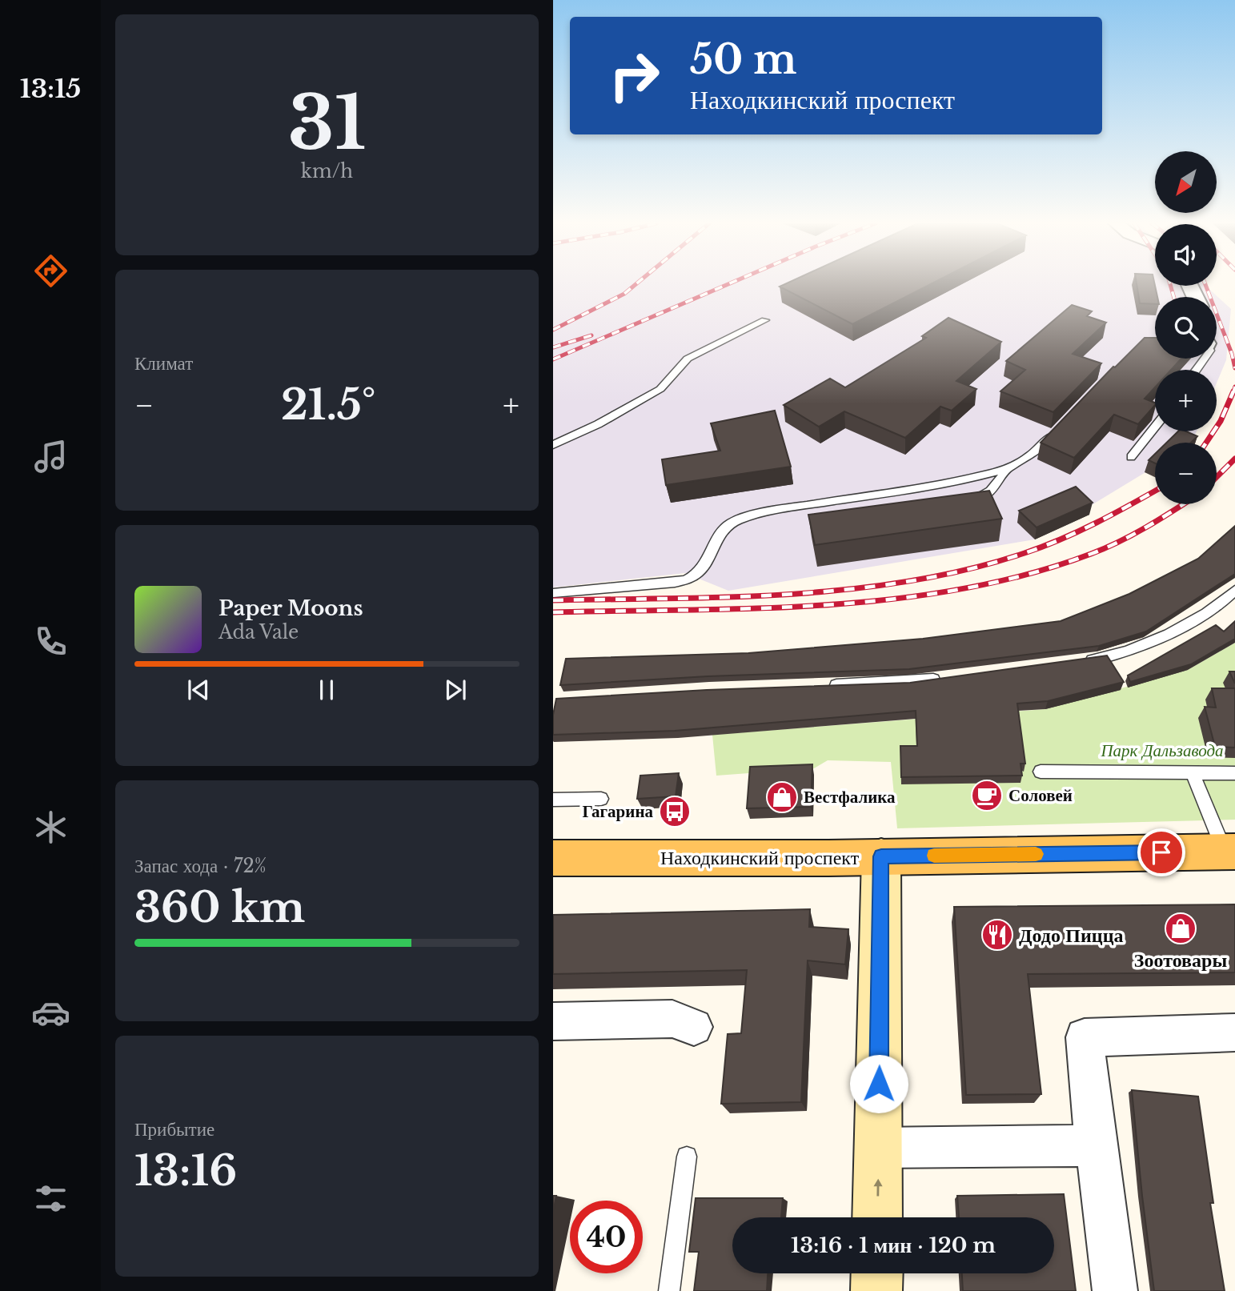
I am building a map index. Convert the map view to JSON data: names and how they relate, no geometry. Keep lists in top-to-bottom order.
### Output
{
  "streets": {
    "main road": ["Находкинский проспект"]
  },
  "parks": ["Парк Дальзавода"],
  "places": {
    "cafe": ["Соловей"],
    "shop": ["Вестфалика", "Зоотовары"],
    "bus stop": ["Гагарина"],
    "restaurant": ["Додо Пицца"]
  },
  "north": "bottom left",
  "page": {
    "tabs": "13:15",
    "tile": [
      ["31", "km/h"],
      "Климат",
      ["Запас хода · 72%", "360 km"],
      ["Прибытие", "13:16"]
    ],
    "turn": ["50 m", "Находкинский проспект"],
    "map_buttons": ["+", "−"],
    "heat": ["−", "21.5°", "+"],
    "song": ["Paper Moons", "Ada Vale"],
    "limit": "40",
    "trip": "13:16 · 1 мин · 120 m"
  }
}
